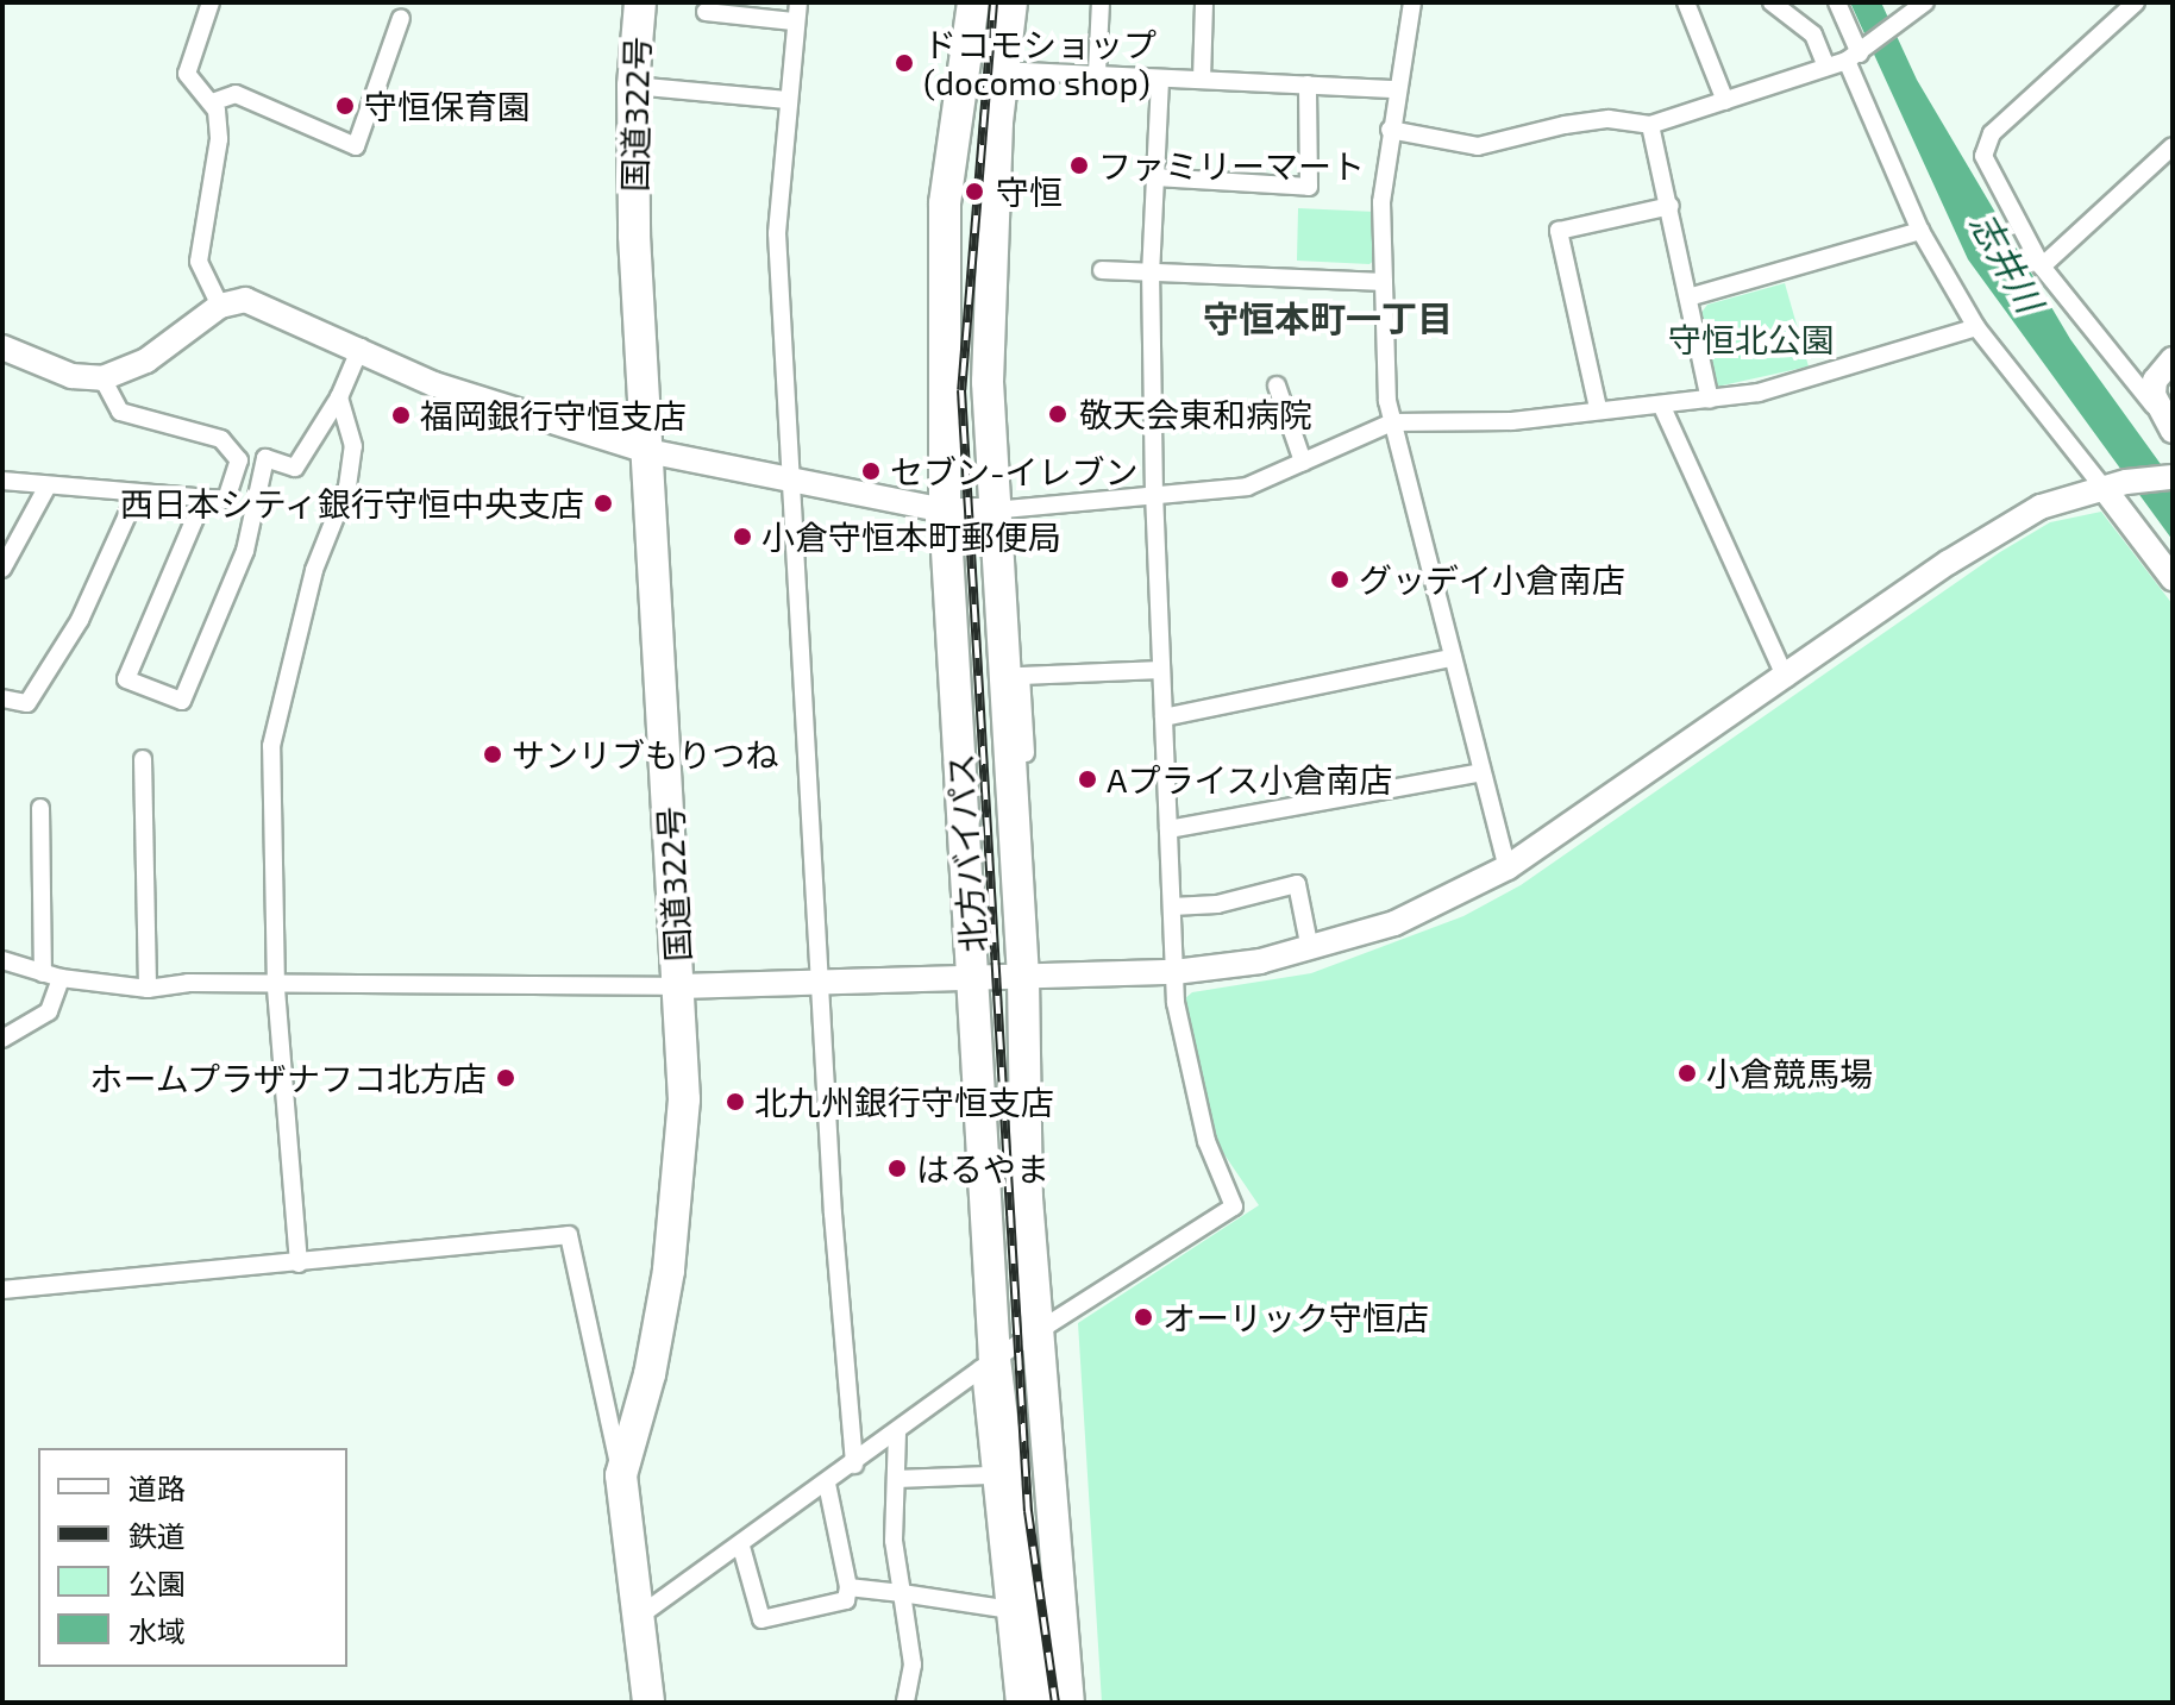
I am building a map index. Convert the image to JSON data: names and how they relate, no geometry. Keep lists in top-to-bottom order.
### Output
{
  "streets": {
    "highway": ["国道322号", "北方バイパス"]
  },
  "districts": ["守恒本町一丁目"],
  "water": ["志井川"],
  "parks": ["守恒北公園"],
  "places": [
    "ドコモショップ (docomo shop)",
    "守恒保育園",
    "ファミリーマート",
    "守恒",
    "敬天会東和病院",
    "福岡銀行守恒支店",
    "セブン-イレブン",
    "西日本シティ銀行守恒中央支店",
    "小倉守恒本町郵便局",
    "グッデイ小倉南店",
    "サンリブもりつね",
    "Aプライス小倉南店",
    "小倉競馬場",
    "ホームプラザナフコ北方店",
    "北九州銀行守恒支店",
    "はるやま",
    "オーリック守恒店"
  ],
  "legend": [
    "道路",
    "鉄道",
    "公園",
    "水域"
  ]
}
